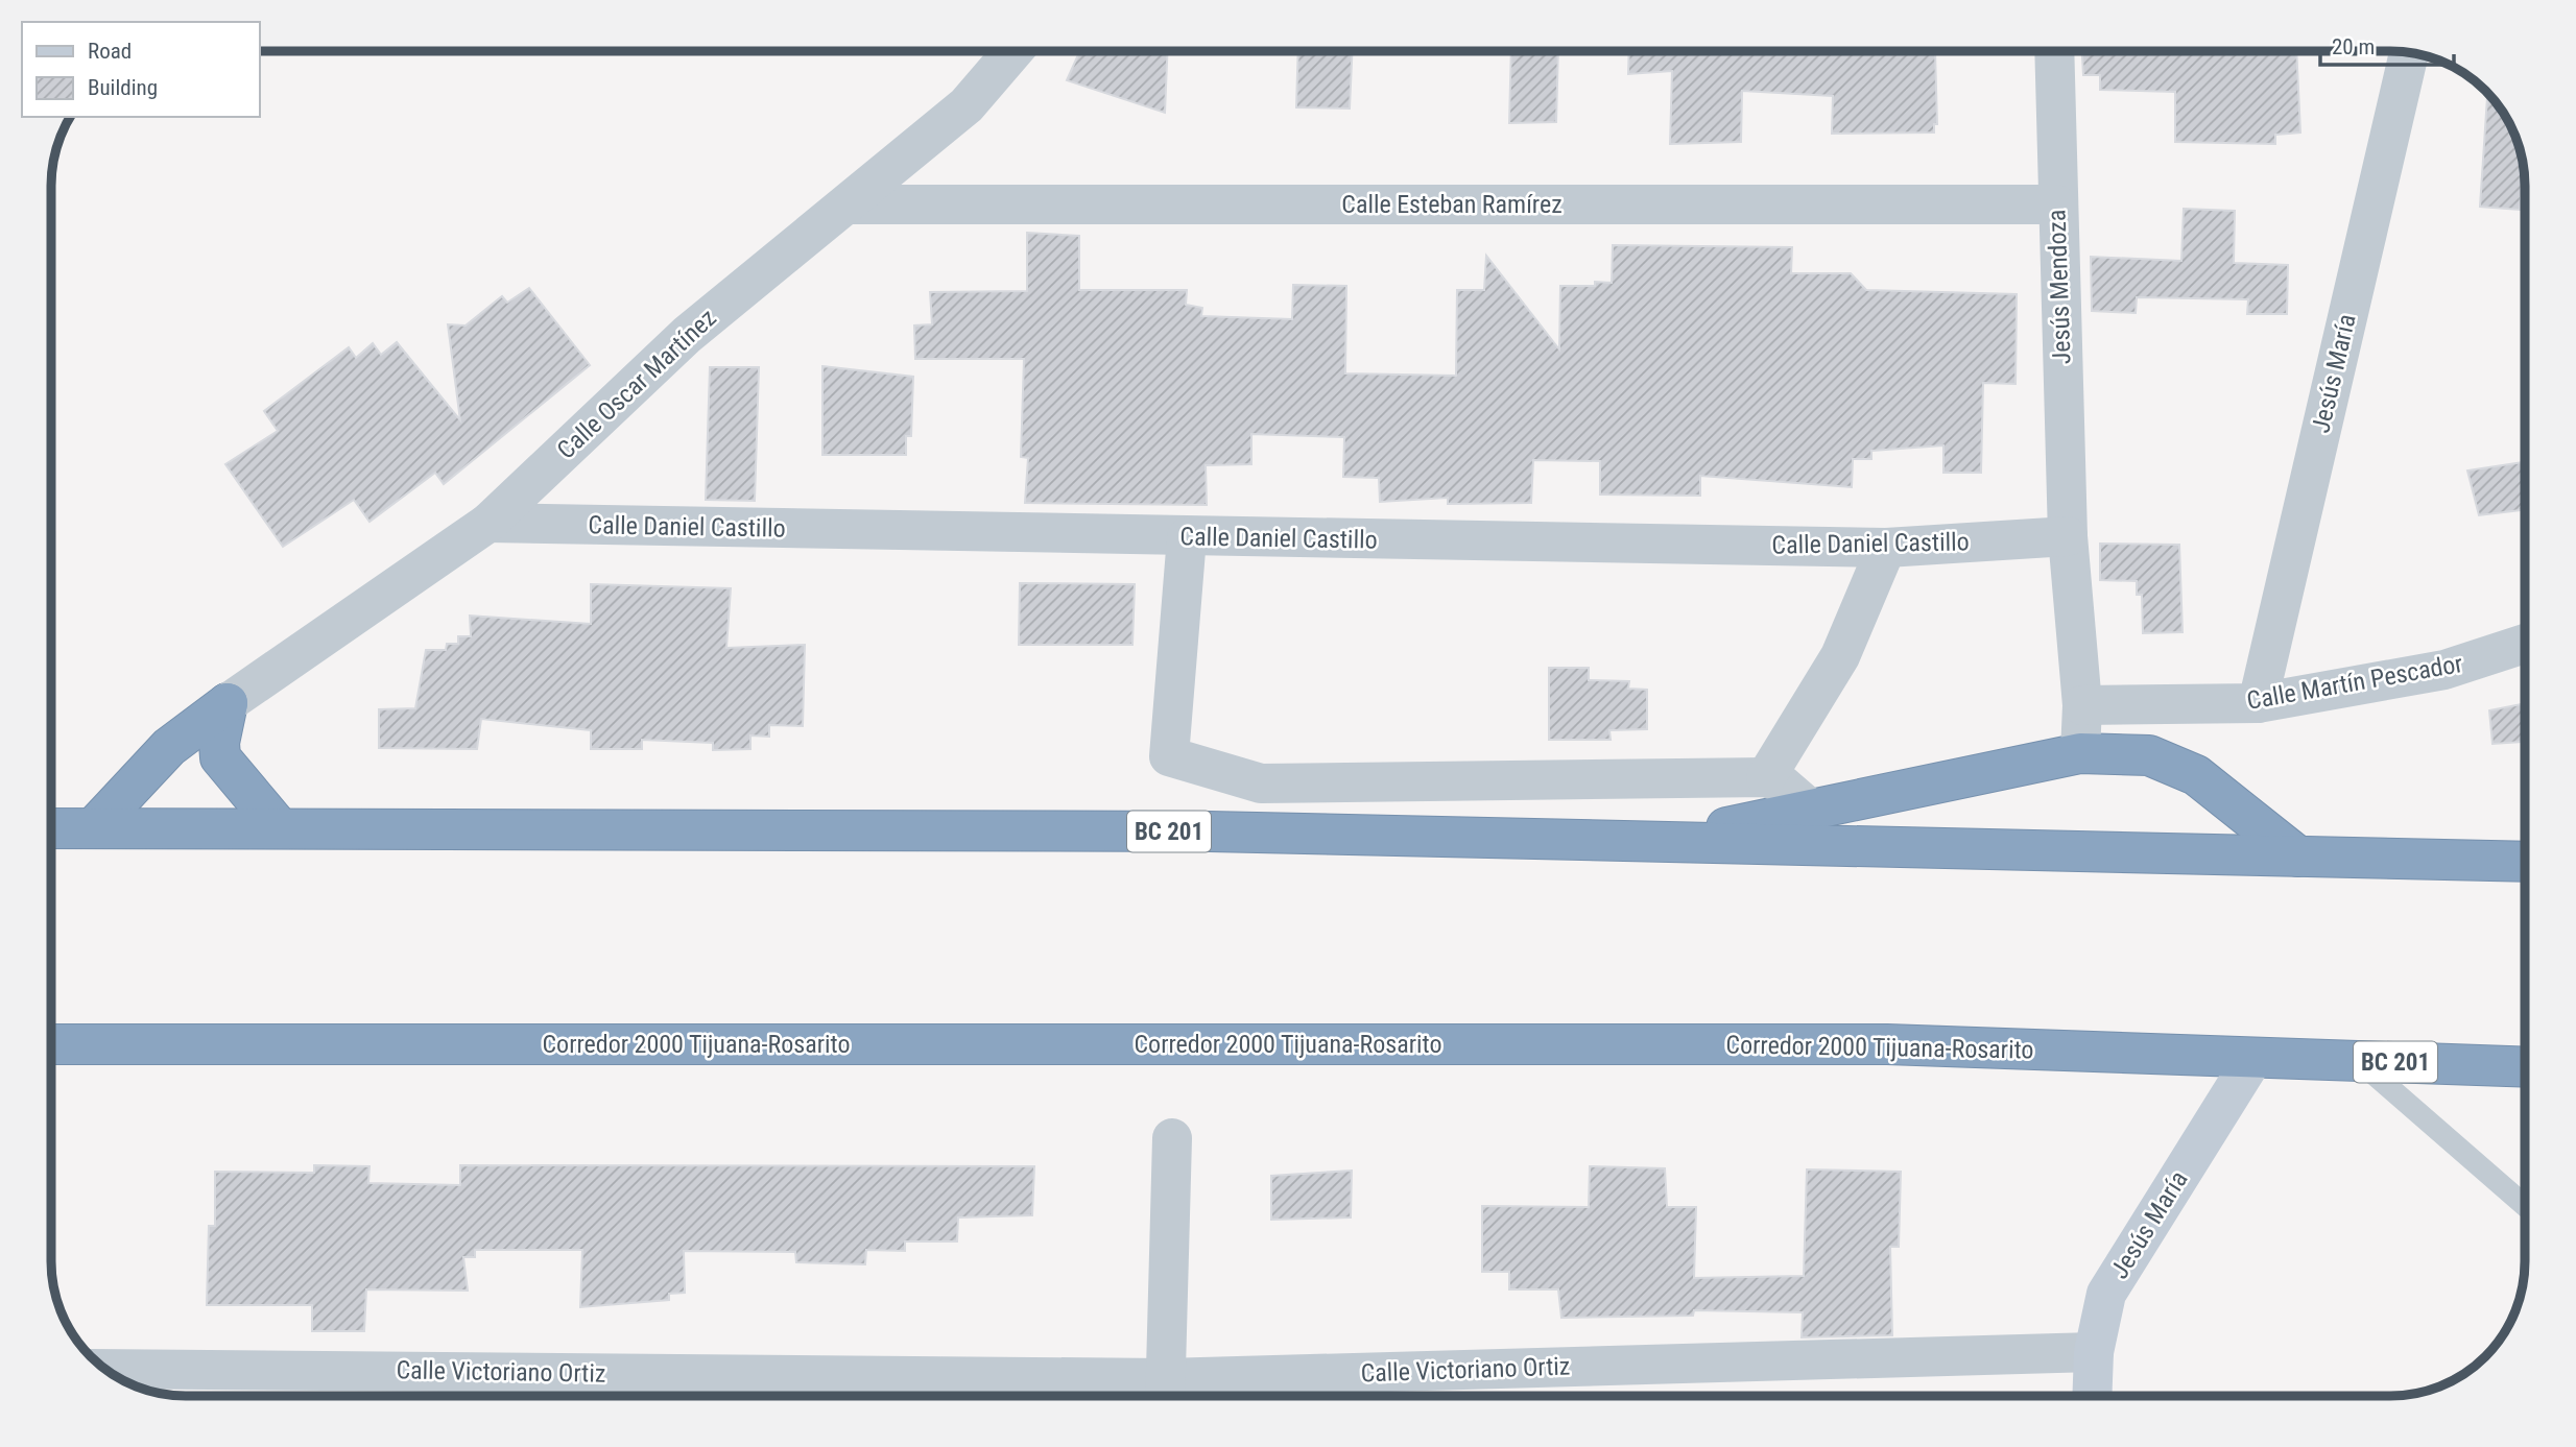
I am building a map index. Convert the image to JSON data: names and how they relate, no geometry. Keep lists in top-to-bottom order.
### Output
{
  "streets": {
    "highway": ["BC 201", "Corredor 2000 Tijuana-Rosarito"],
    "street": [
      "Calle Esteban Ramírez",
      "Jesús Mendoza",
      "Jesús María",
      "Calle Oscar Martínez",
      "Calle Daniel Castillo",
      "Calle Martín Pescador",
      "Calle Victoriano Ortiz"
    ]
  },
  "crossings": [
    ["Calle Esteban Ramírez", "Jesús Mendoza"],
    ["Calle Esteban Ramírez", "Calle Oscar Martínez"],
    ["Jesús Mendoza", "Calle Daniel Castillo"],
    ["Jesús Mendoza", "Calle Martín Pescador"],
    ["Jesús María", "Calle Martín Pescador"],
    ["Jesús María", "Corredor 2000 Tijuana-Rosarito"],
    ["Jesús María", "Calle Victoriano Ortiz"],
    ["Calle Oscar Martínez", "Calle Daniel Castillo"]
  ],
  "legend": ["Road", "Building"],
  "scale_bar": "20 m"
}
